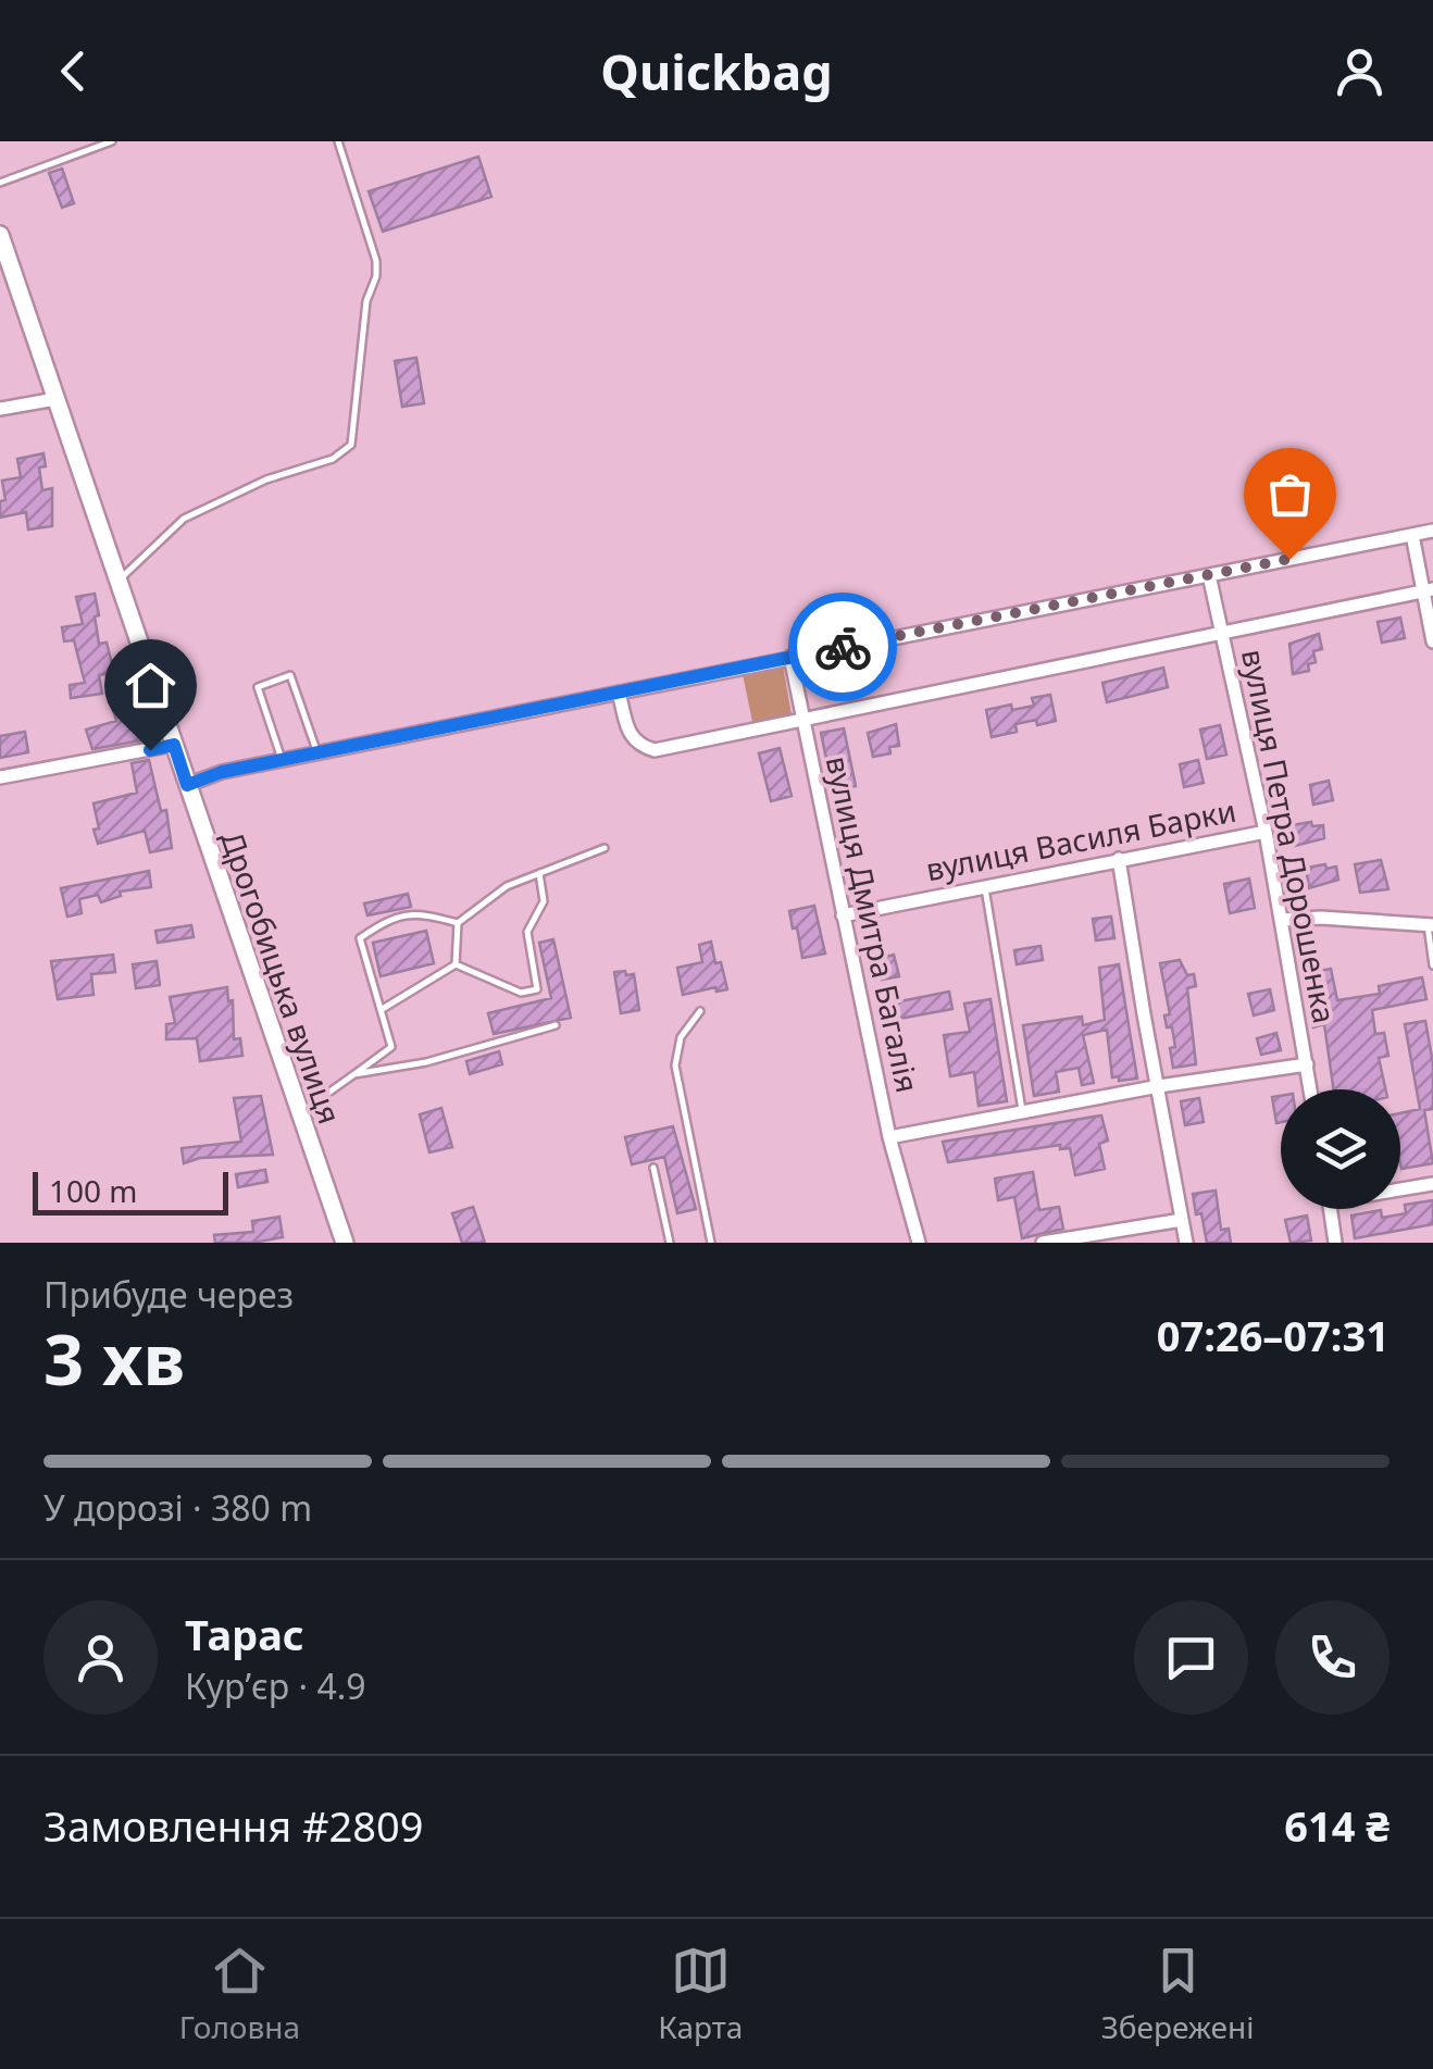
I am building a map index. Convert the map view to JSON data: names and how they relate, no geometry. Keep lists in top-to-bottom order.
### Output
{
  "streets": {
    "main road": ["Дрогобицька вулиця"],
    "street": ["вулиця Петра Дорошенка", "вулиця Василя Барки", "вулиця Дмитра Багалія"]
  },
  "crossings": [
    ["вулиця Петра Дорошенка", "вулиця Василя Барки"],
    ["вулиця Василя Барки", "вулиця Дмитра Багалія"]
  ],
  "scale_bar": "100 m",
  "page": {
    "header": "Quickbag",
    "scale": "100 m",
    "heading": ["3 хв", "Прибуде через", "07:26–07:31"],
    "panel": [
      "Тарас",
      "Кур’єр · 4.9",
      "Замовлення #2809",
      "614 ₴"
    ],
    "bar": "У дорозі · 380 m",
    "tabs": ["Головна", "Карта", "Збережені"]
  }
}
